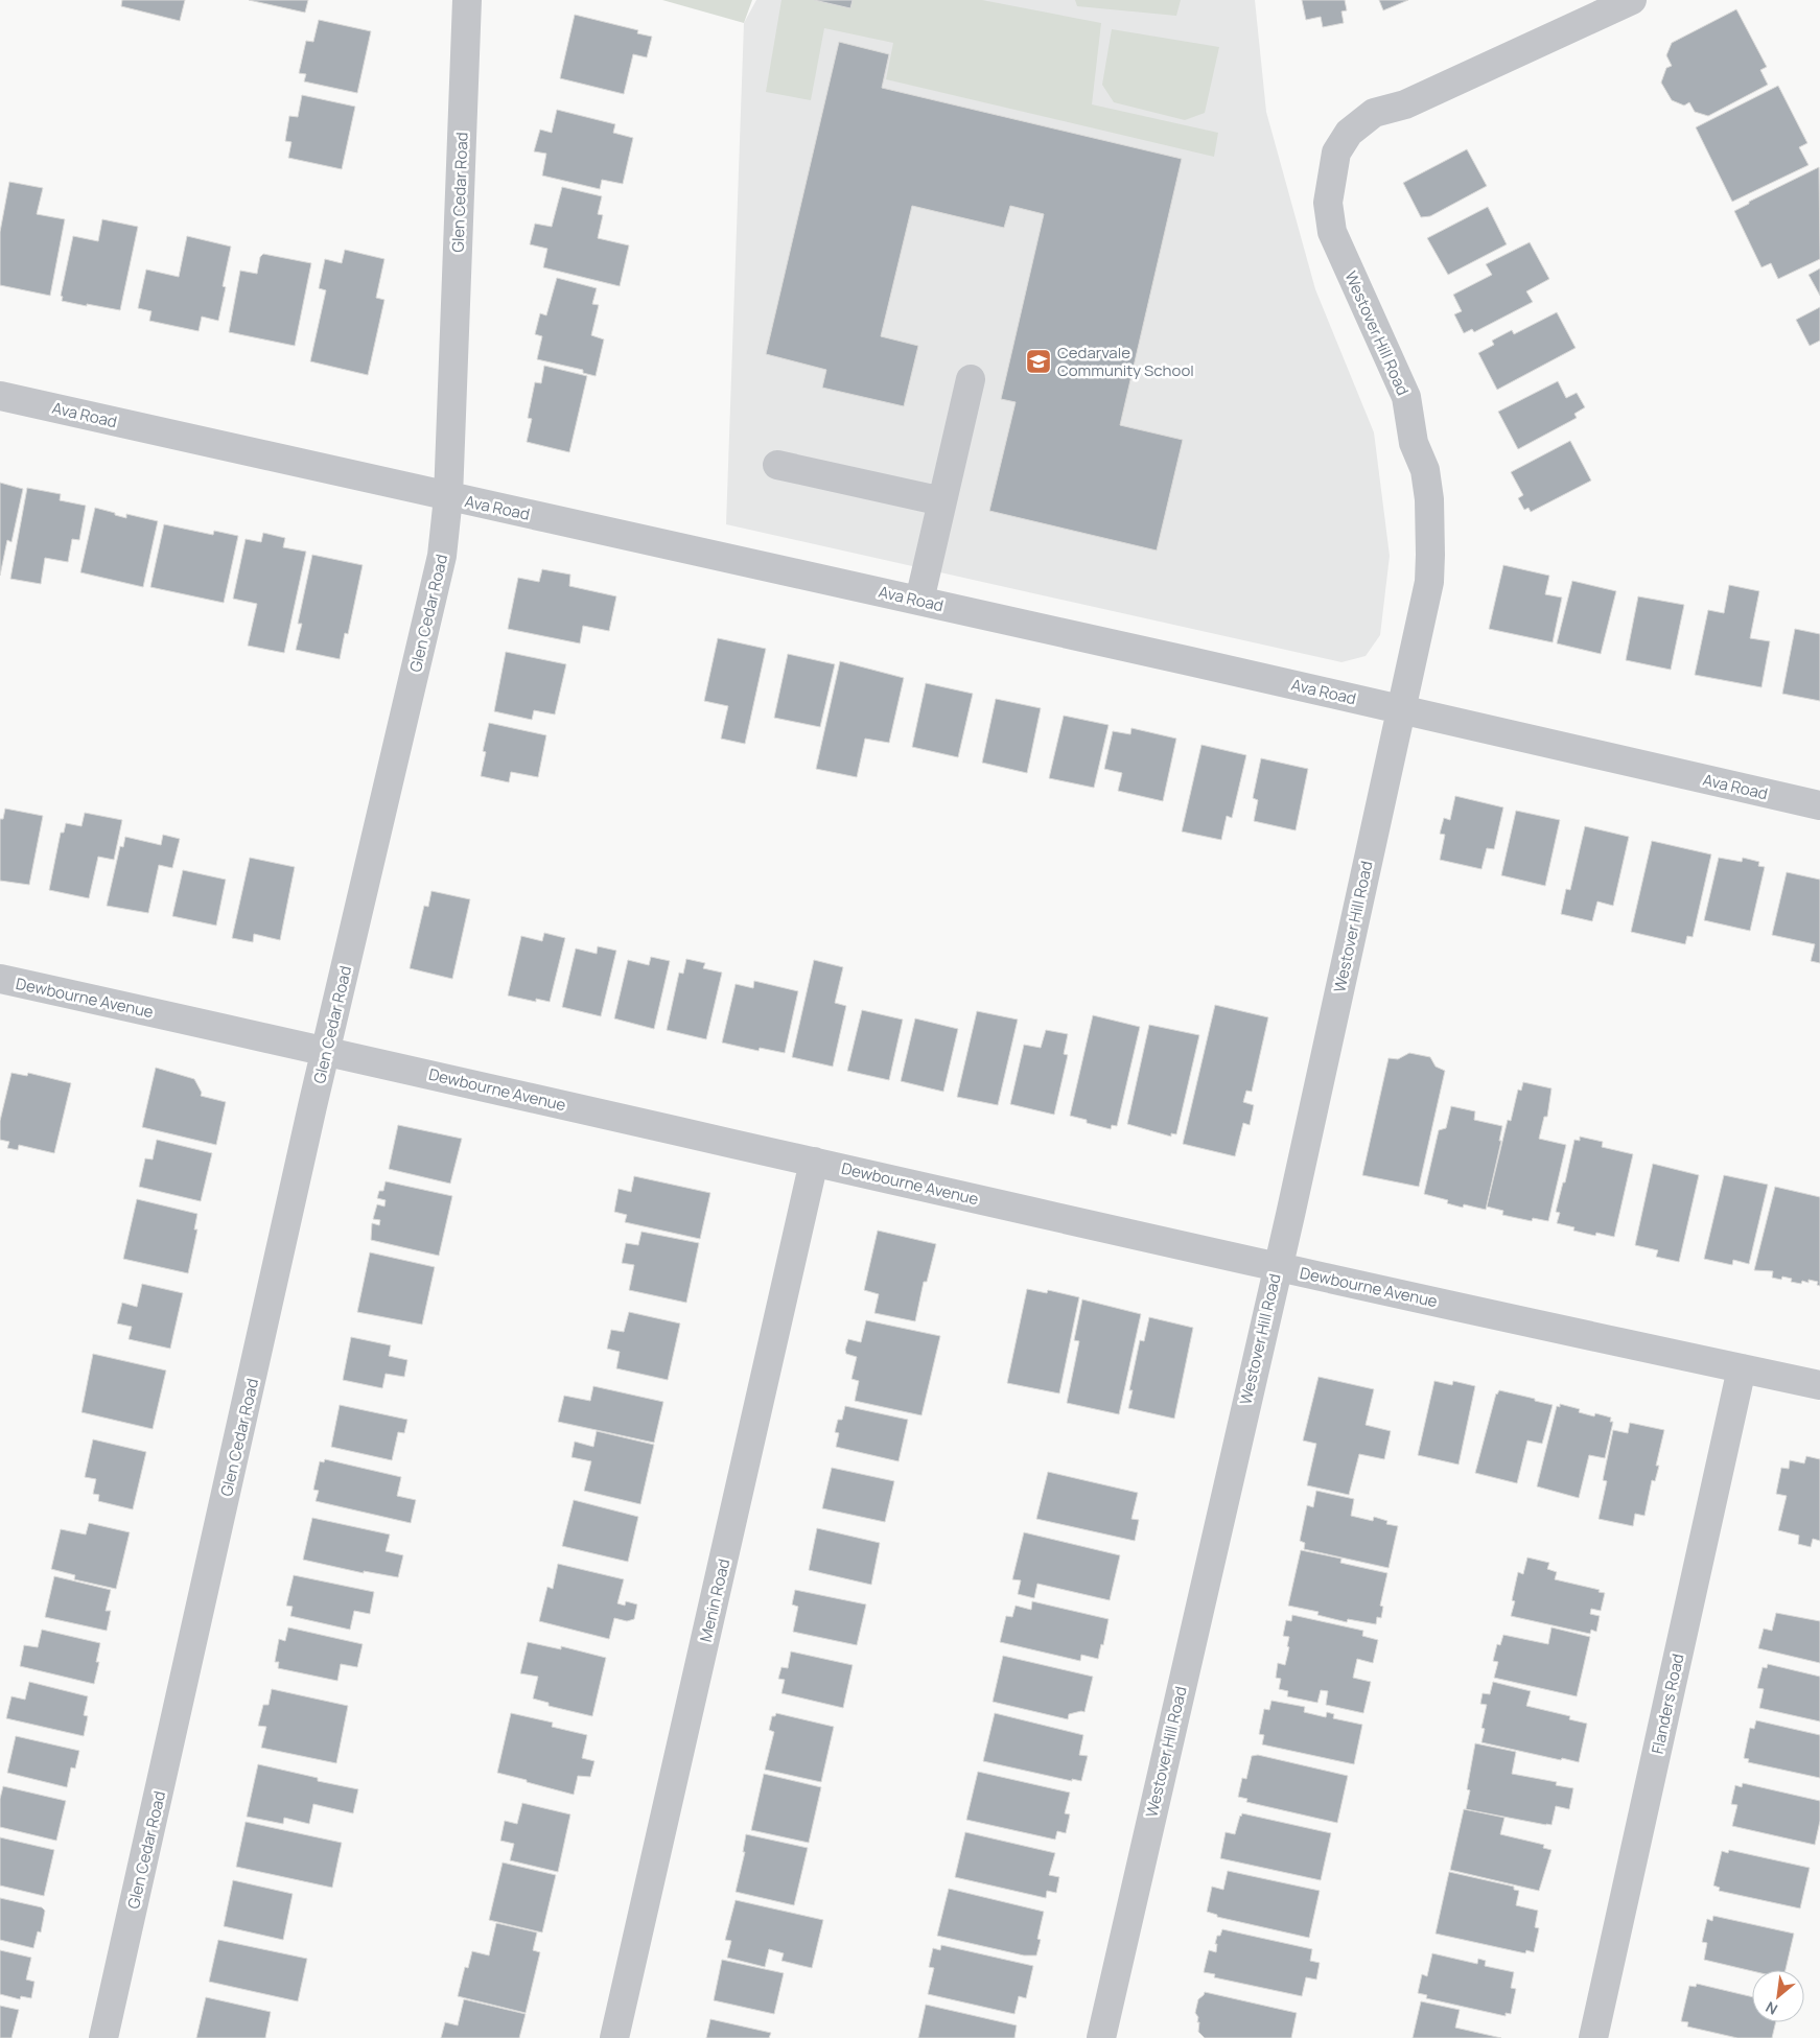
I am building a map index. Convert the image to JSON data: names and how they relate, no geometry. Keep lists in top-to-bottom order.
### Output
{
  "streets": {
    "street": [
      "Glen Cedar Road",
      "Westover Hill Road",
      "Ava Road",
      "Dewbourne Avenue",
      "Menin Road",
      "Flanders Road"
    ]
  },
  "crossings": [
    ["Glen Cedar Road", "Ava Road"],
    ["Glen Cedar Road", "Dewbourne Avenue"],
    ["Westover Hill Road", "Ava Road"],
    ["Westover Hill Road", "Dewbourne Avenue"],
    ["Dewbourne Avenue", "Menin Road"],
    ["Dewbourne Avenue", "Flanders Road"]
  ],
  "places": {
    "school or university": ["Cedarvale Community School"]
  },
  "north": "bottom left"
}
